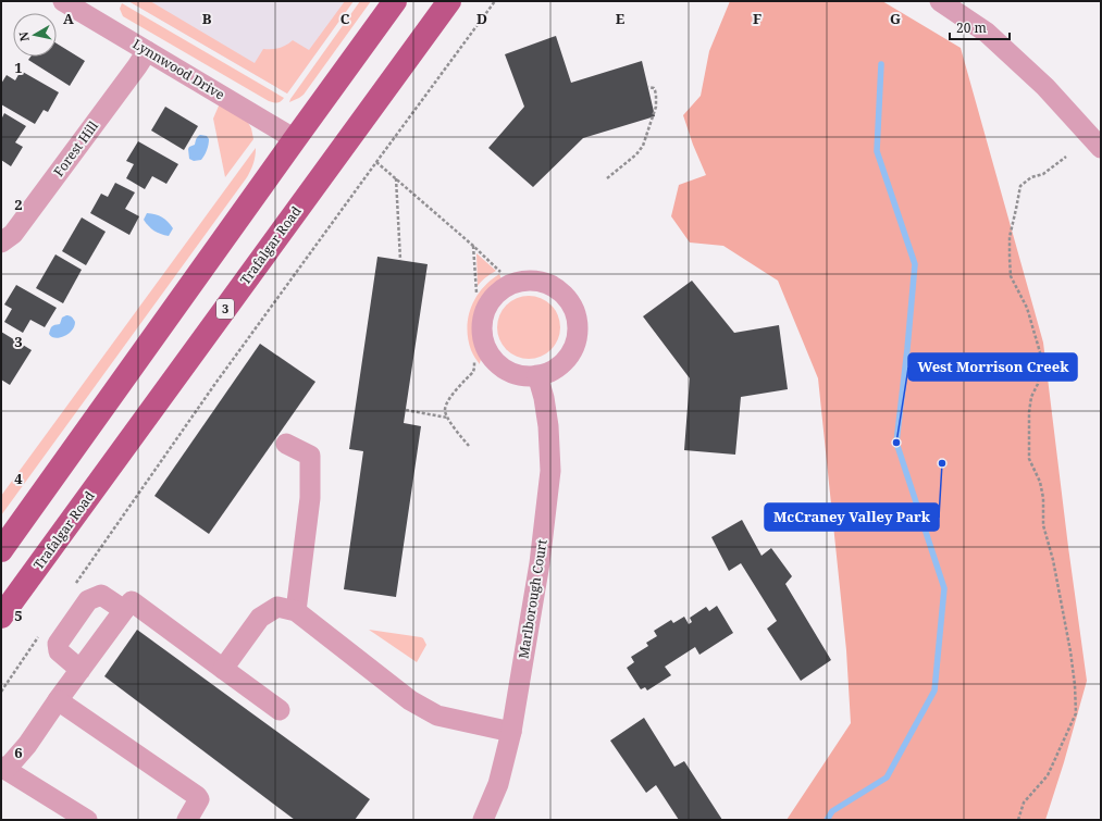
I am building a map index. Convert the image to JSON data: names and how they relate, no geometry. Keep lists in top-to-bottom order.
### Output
{
  "streets": {
    "main road": ["Trafalgar Road", "3"],
    "street": ["Lynnwood Drive", "Forest Hill", "Marlborough Court"]
  },
  "crossings": [
    ["Lynnwood Drive", "Forest Hill"]
  ],
  "places": ["West Morrison Creek", "McCraney Valley Park"],
  "scale_bar": "20 m",
  "north": "left",
  "grid": {
    "columns": [
      "A",
      "B",
      "C",
      "D",
      "E",
      "F",
      "G"
    ],
    "rows": [
      "1",
      "2",
      "3",
      "4",
      "5",
      "6"
    ]
  }
}
